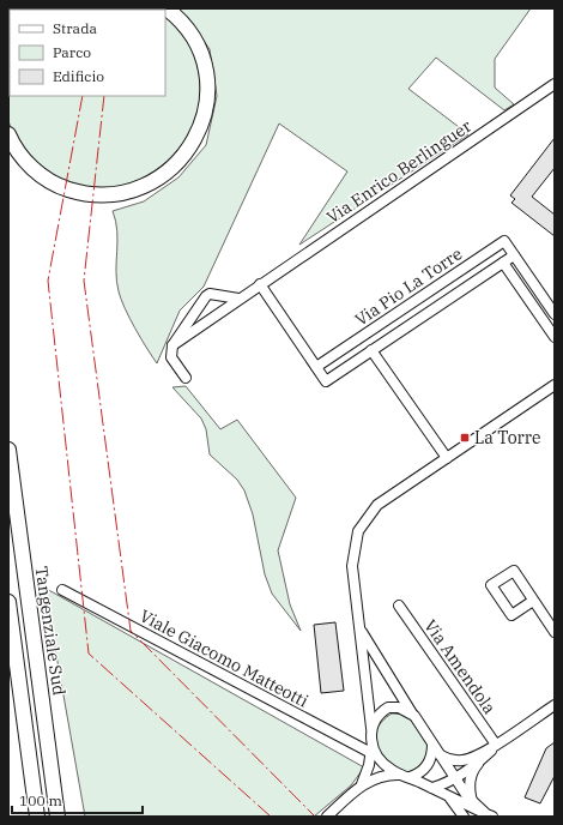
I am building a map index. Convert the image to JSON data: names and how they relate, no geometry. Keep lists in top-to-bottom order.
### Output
{
  "streets": {
    "highway": ["Tangenziale Sud"],
    "street": [
      "Via Enrico Berlinguer",
      "Via Pio La Torre",
      "Viale Giacomo Matteotti",
      "Via Amendola"
    ]
  },
  "places": {
    "transit": ["La Torre"]
  },
  "legend": ["Strada", "Parco", "Edificio"],
  "scale_bar": "100 m"
}
